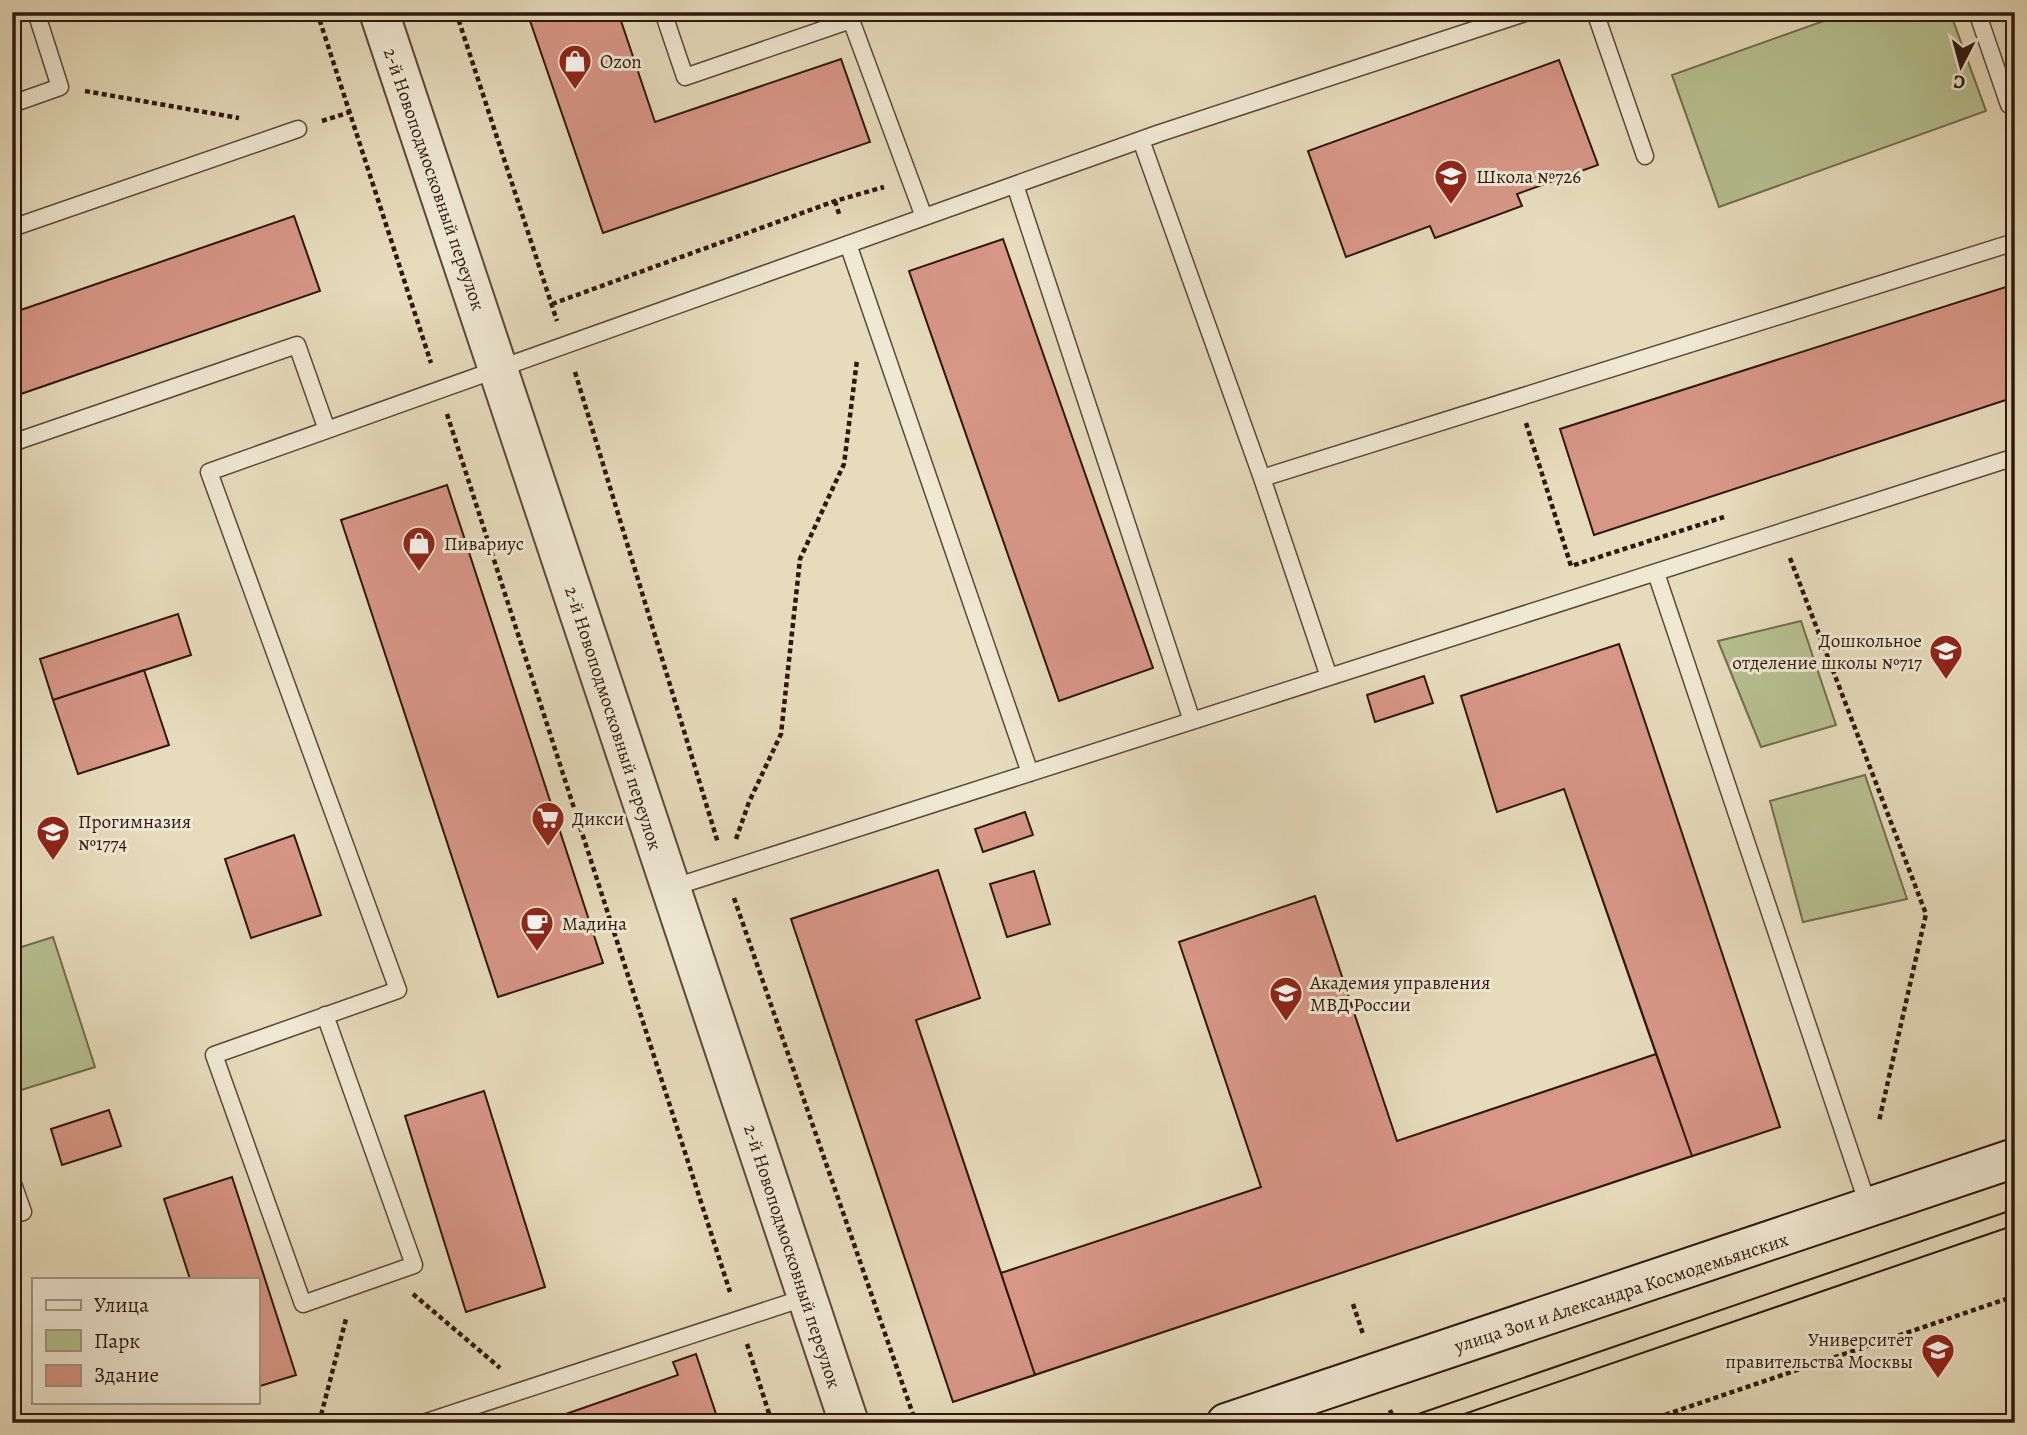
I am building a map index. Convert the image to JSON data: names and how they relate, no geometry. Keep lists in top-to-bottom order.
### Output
{
  "streets": {
    "street": ["2-й Новоподмосковный переулок", "улица Зои и Александра Космодемьянских"]
  },
  "places": {
    "shop": ["Ozon", "Пивариус"],
    "school or university": [
      "Школа №726",
      "Дошкольное отделение школы №717",
      "Прогимназия №1774",
      "Академия управления МВД России",
      "Университет правительства Москвы"
    ],
    "supermarket": ["Дикси"],
    "cafe": ["Мадина"]
  },
  "legend": ["Улица", "Парк", "Здание"],
  "north": "bottom"
}
